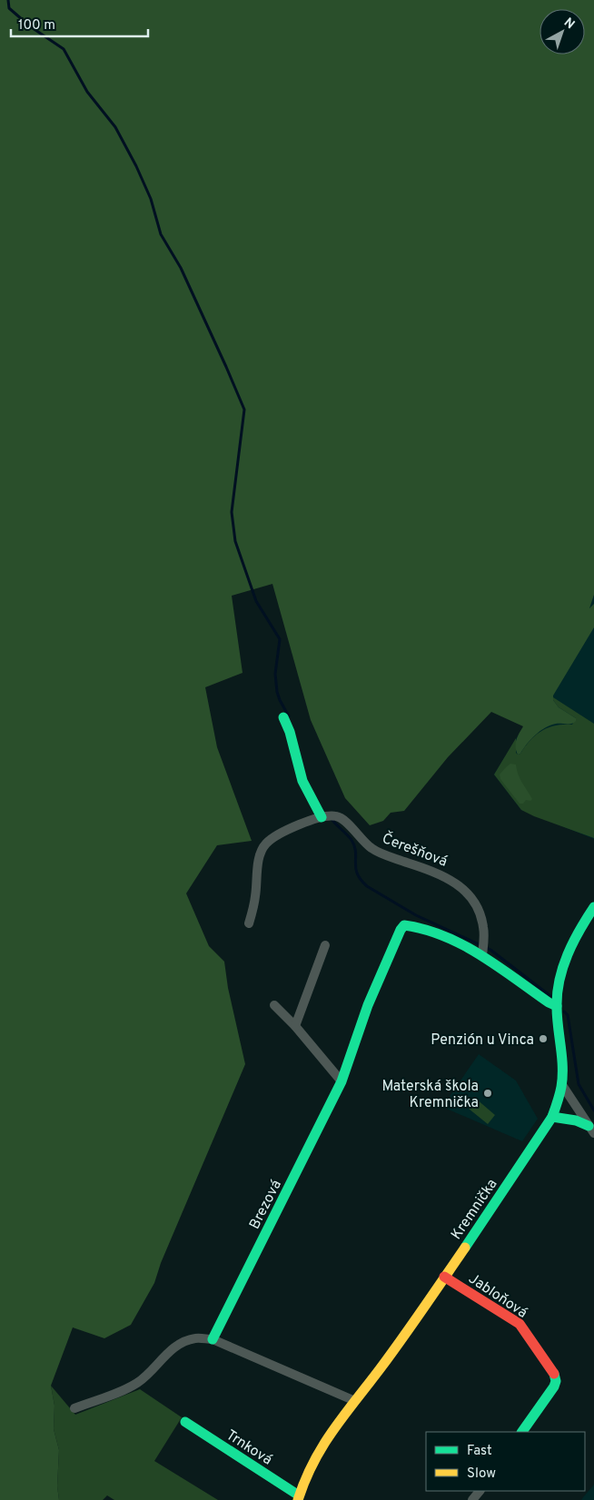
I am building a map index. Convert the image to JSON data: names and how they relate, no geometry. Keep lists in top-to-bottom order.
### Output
{
  "streets": {
    "street": [
      "Čerešňová",
      "Brezová",
      "Kremnička",
      "Jabloňová",
      "Trnková"
    ]
  },
  "crossings": [
    ["Čerešňová", "Brezová"],
    ["Kremnička", "Jabloňová"],
    ["Kremnička", "Trnková"]
  ],
  "places": ["Penzión u Vinca", "Materská škola Kremnička"],
  "legend": ["Fast", "Slow"],
  "scale_bar": "100 m",
  "north": "top right"
}
